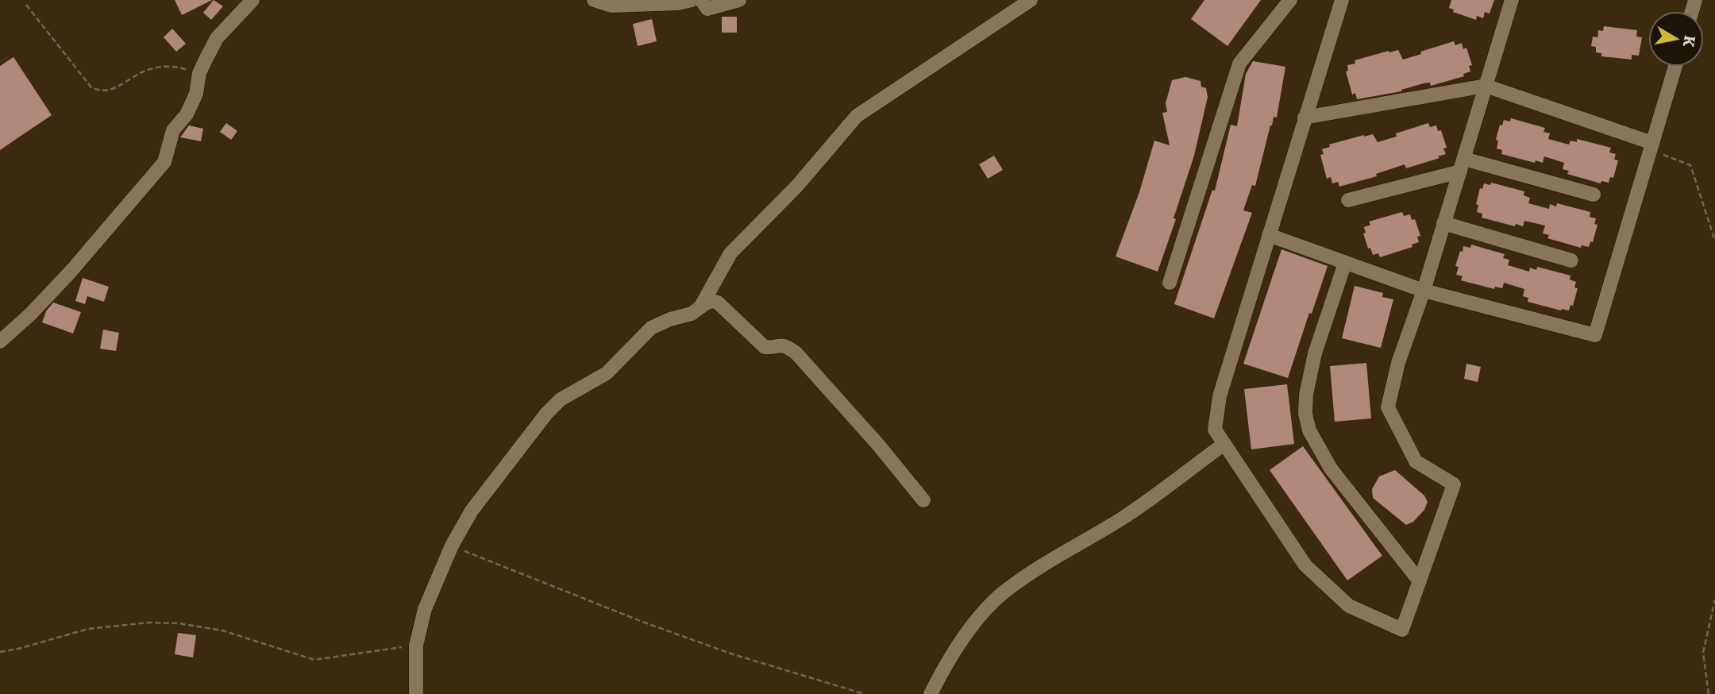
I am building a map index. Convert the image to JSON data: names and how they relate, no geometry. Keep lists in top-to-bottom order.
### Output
{
  "north": "right"
}
